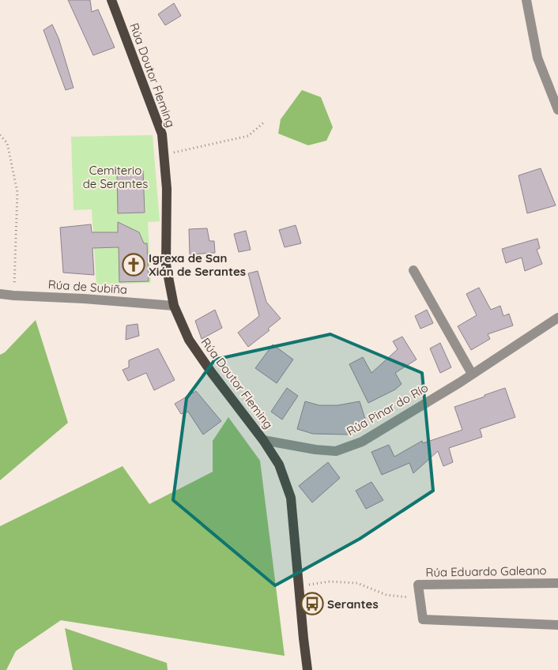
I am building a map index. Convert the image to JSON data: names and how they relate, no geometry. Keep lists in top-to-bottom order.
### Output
{
  "streets": {
    "main road": ["Rúa Doutor Fleming"],
    "street": ["Rúa de Subiña", "Rúa Pinar do Río", "Rúa Eduardo Galeano"]
  },
  "crossings": [
    ["Rúa Doutor Fleming", "Rúa de Subiña"],
    ["Rúa Doutor Fleming", "Rúa Pinar do Río"]
  ],
  "parks": ["Cemiterio de Serantes"],
  "places": {
    "church": ["Igrexa de San Xián de Serantes"],
    "bus stop": ["Serantes"]
  }
}
